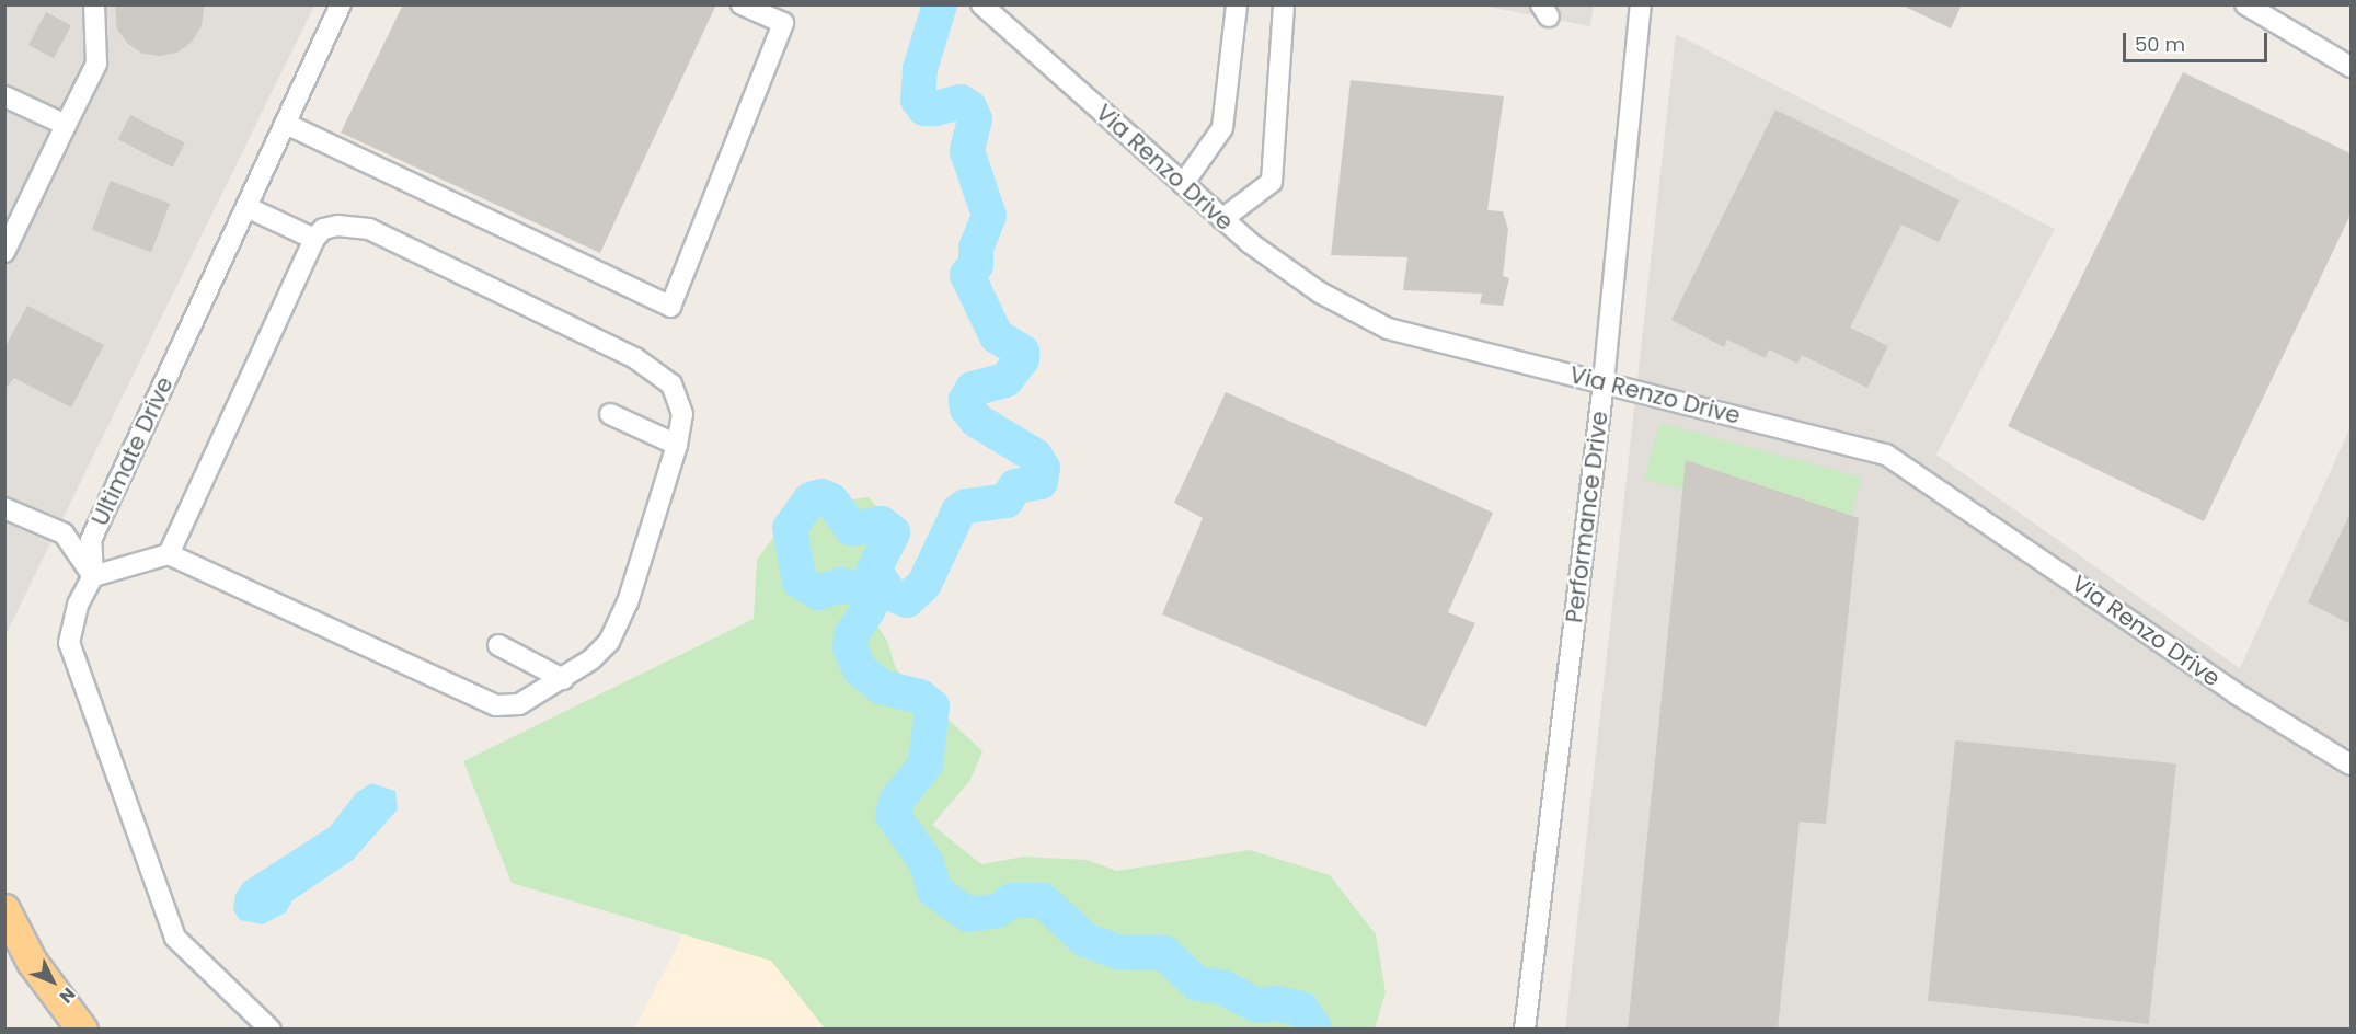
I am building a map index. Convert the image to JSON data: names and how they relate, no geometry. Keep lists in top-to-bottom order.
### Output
{
  "streets": {
    "street": ["Via Renzo Drive", "Ultimate Drive", "Performance Drive"]
  },
  "crossings": [
    ["Via Renzo Drive", "Performance Drive"]
  ],
  "scale_bar": "50 m",
  "north": "bottom right"
}
